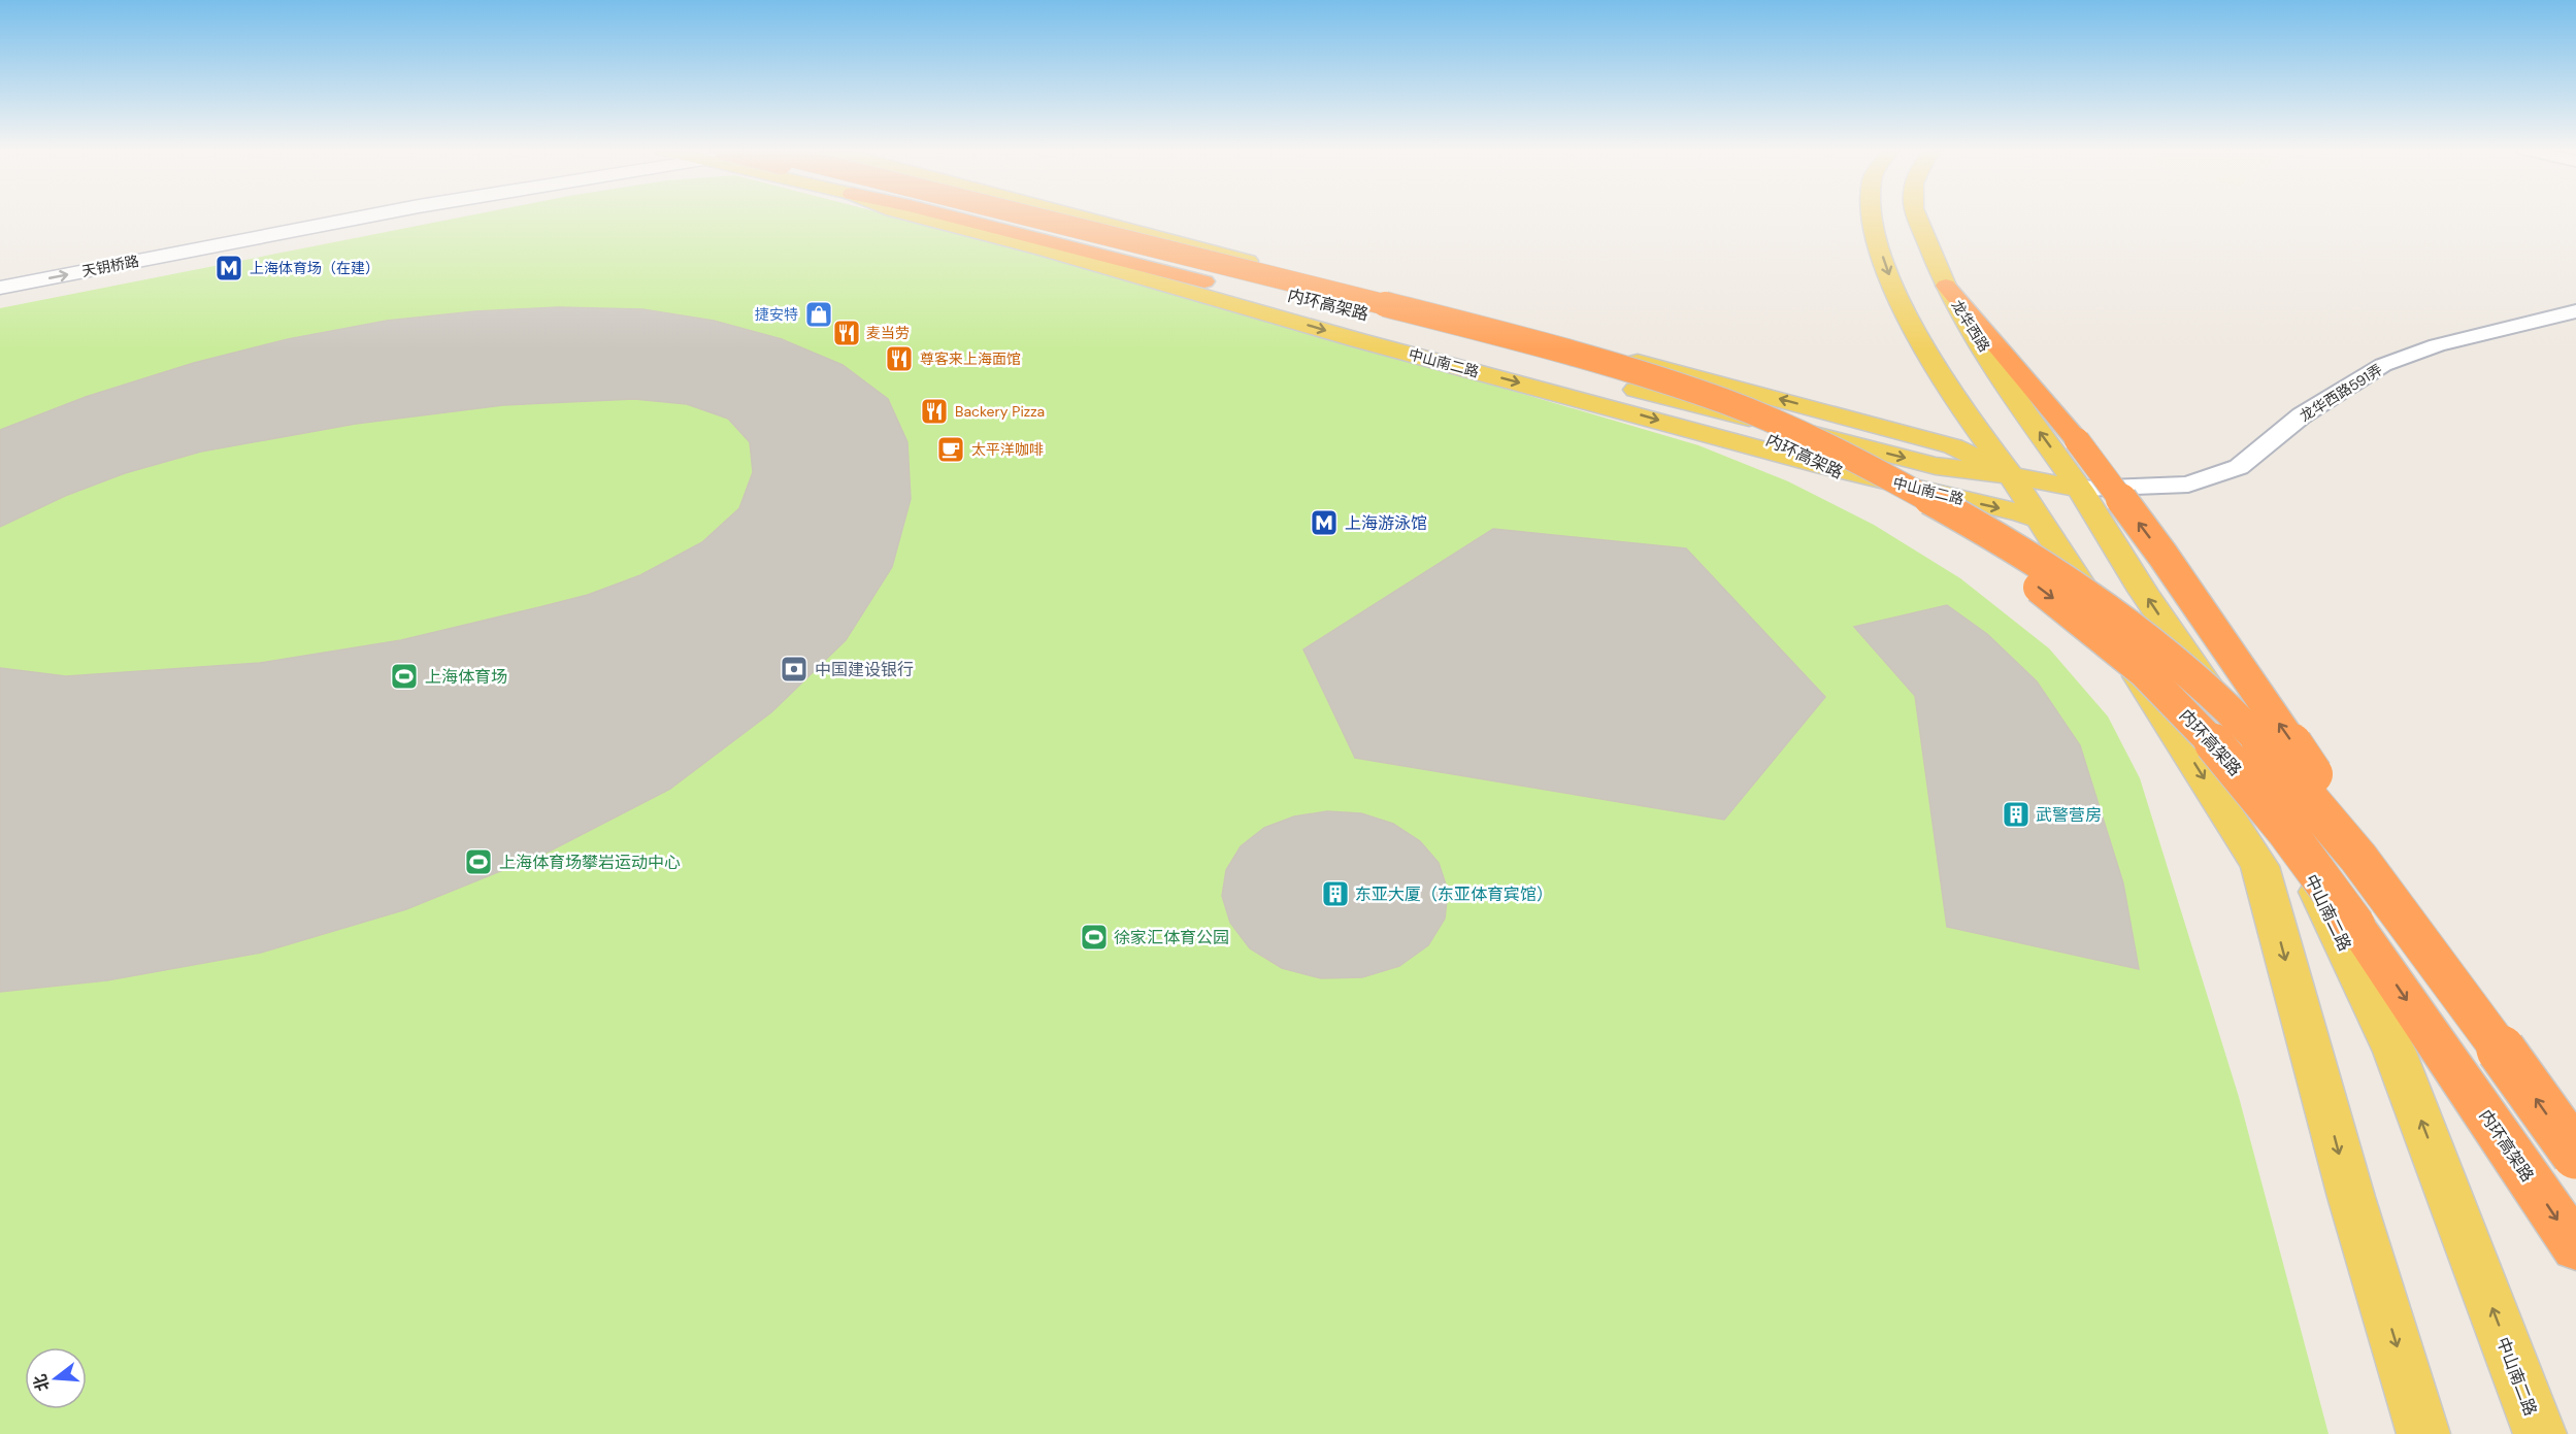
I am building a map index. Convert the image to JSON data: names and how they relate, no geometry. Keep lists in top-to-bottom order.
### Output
{
  "streets": {
    "highway": ["内环高架路"],
    "main road": ["龙华西路", "中山南二路"],
    "street": ["天钥桥路", "龙华西路591弄"]
  },
  "crossings": [
    ["龙华西路", "中山南二路"],
    ["龙华西路", "龙华西路591弄"],
    ["中山南二路", "龙华西路591弄"]
  ],
  "one_way": ["天钥桥路"],
  "places": {
    "metro station": ["上海体育场（在建）", "上海游泳馆"],
    "shop": ["捷安特"],
    "restaurant": ["麦当劳", "尊客来上海面馆", "Backery Pizza"],
    "cafe": ["太平洋咖啡"],
    "bank": ["中国建设银行"],
    "sports": ["上海体育场", "上海体育场攀岩运动中心", "徐家汇体育公园"],
    "building": ["武警营房", "东亚大厦（东亚体育宾馆）"]
  },
  "north": "left"
}
